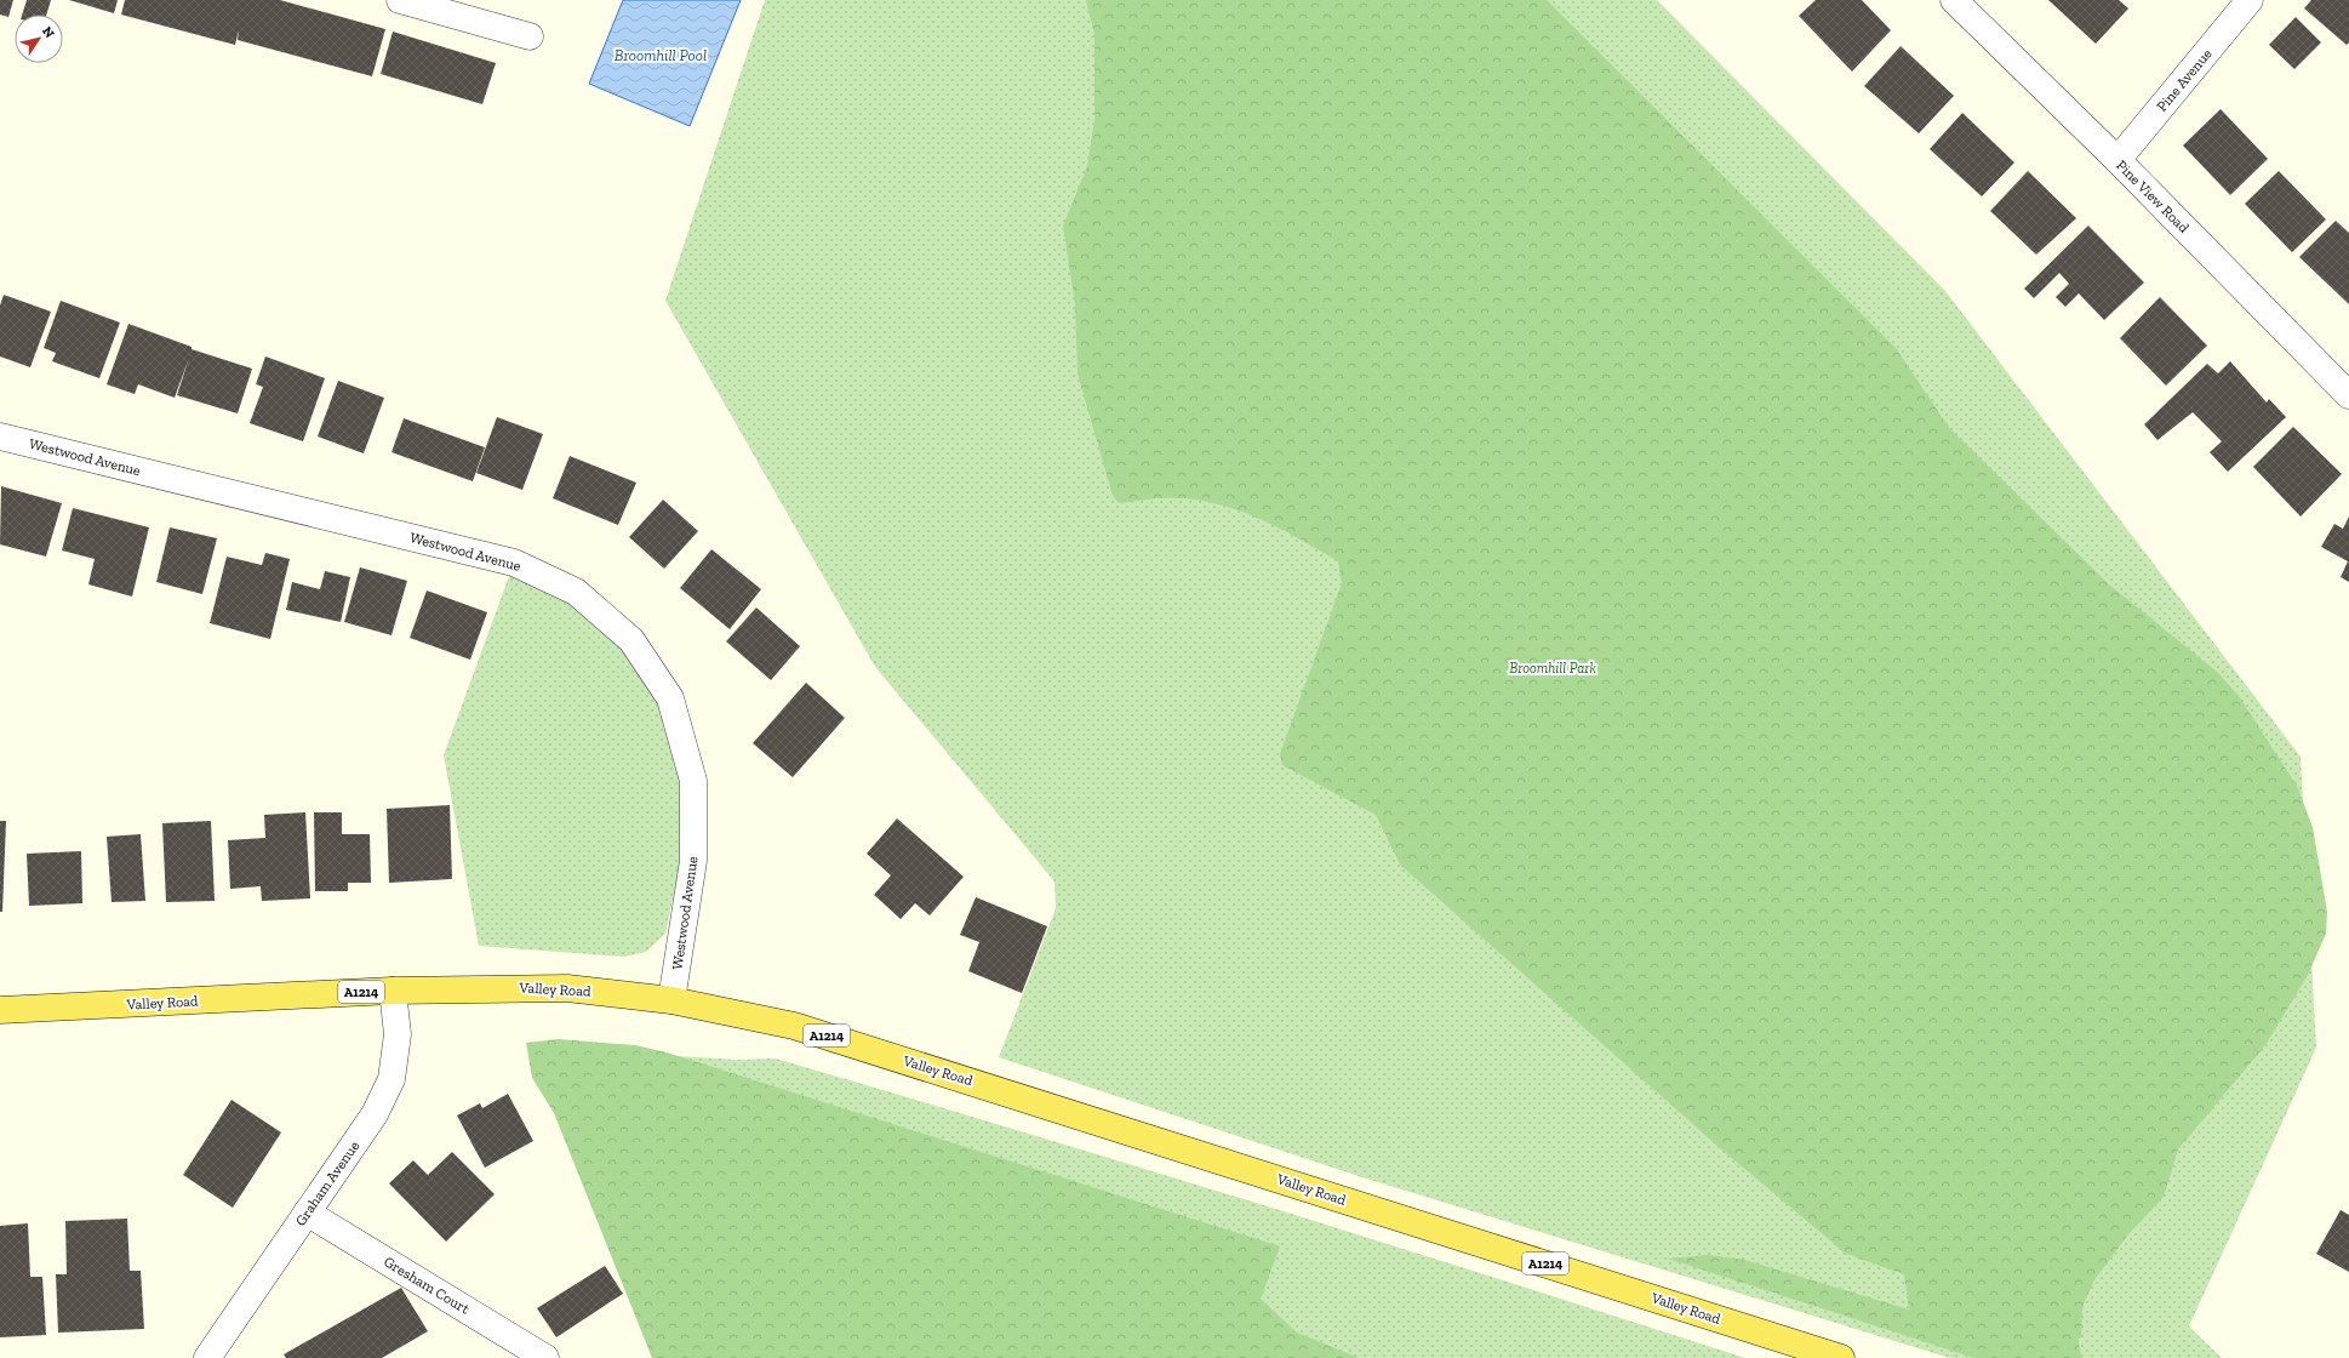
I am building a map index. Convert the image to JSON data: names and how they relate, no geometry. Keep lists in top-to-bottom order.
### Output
{
  "streets": {
    "main road": ["Valley Road", "A1214"],
    "street": [
      "Pine Avenue",
      "Pine View Road",
      "Westwood Avenue",
      "Graham Avenue",
      "Gresham Court"
    ]
  },
  "crossings": [
    ["Pine Avenue", "Pine View Road"],
    ["Westwood Avenue", "Valley Road"],
    ["Valley Road", "Graham Avenue"],
    ["Graham Avenue", "Gresham Court"]
  ],
  "water": ["Broomhill Pool"],
  "parks": ["Broomhill Park"],
  "north": "top right"
}
